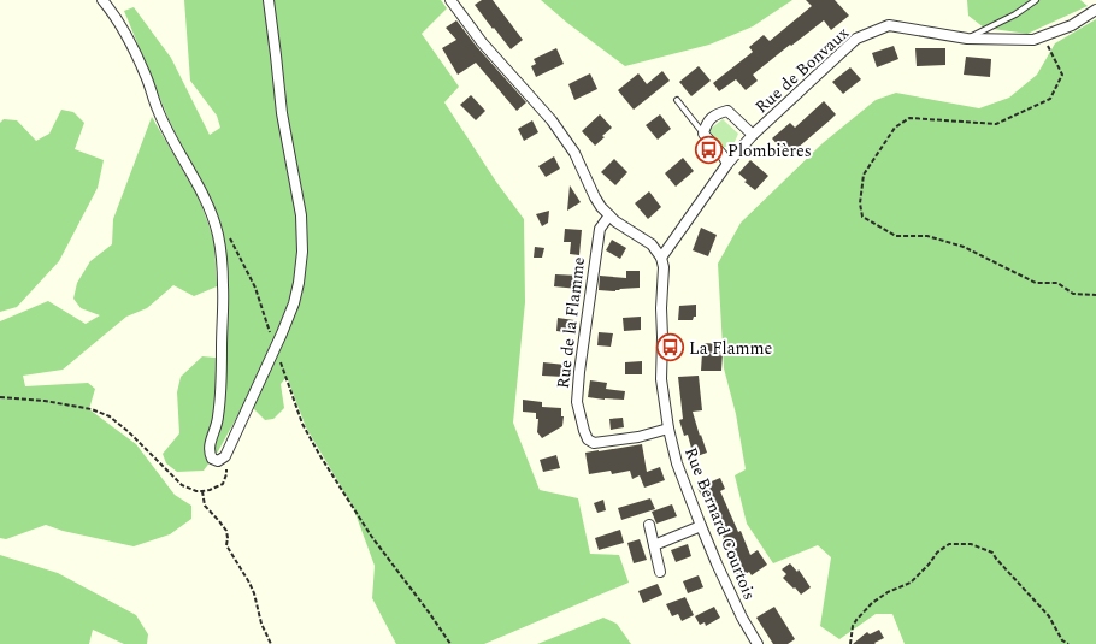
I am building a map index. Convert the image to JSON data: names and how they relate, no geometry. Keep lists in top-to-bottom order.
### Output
{
  "streets": {
    "street": ["Rue de Bonvaux", "Rue de la Flamme", "Rue Bernard Courtois"]
  },
  "crossings": [
    ["Rue de Bonvaux", "Rue Bernard Courtois"],
    ["Rue de la Flamme", "Rue Bernard Courtois"]
  ],
  "places": {
    "bus stop": ["Plombières", "La Flamme"]
  }
}
